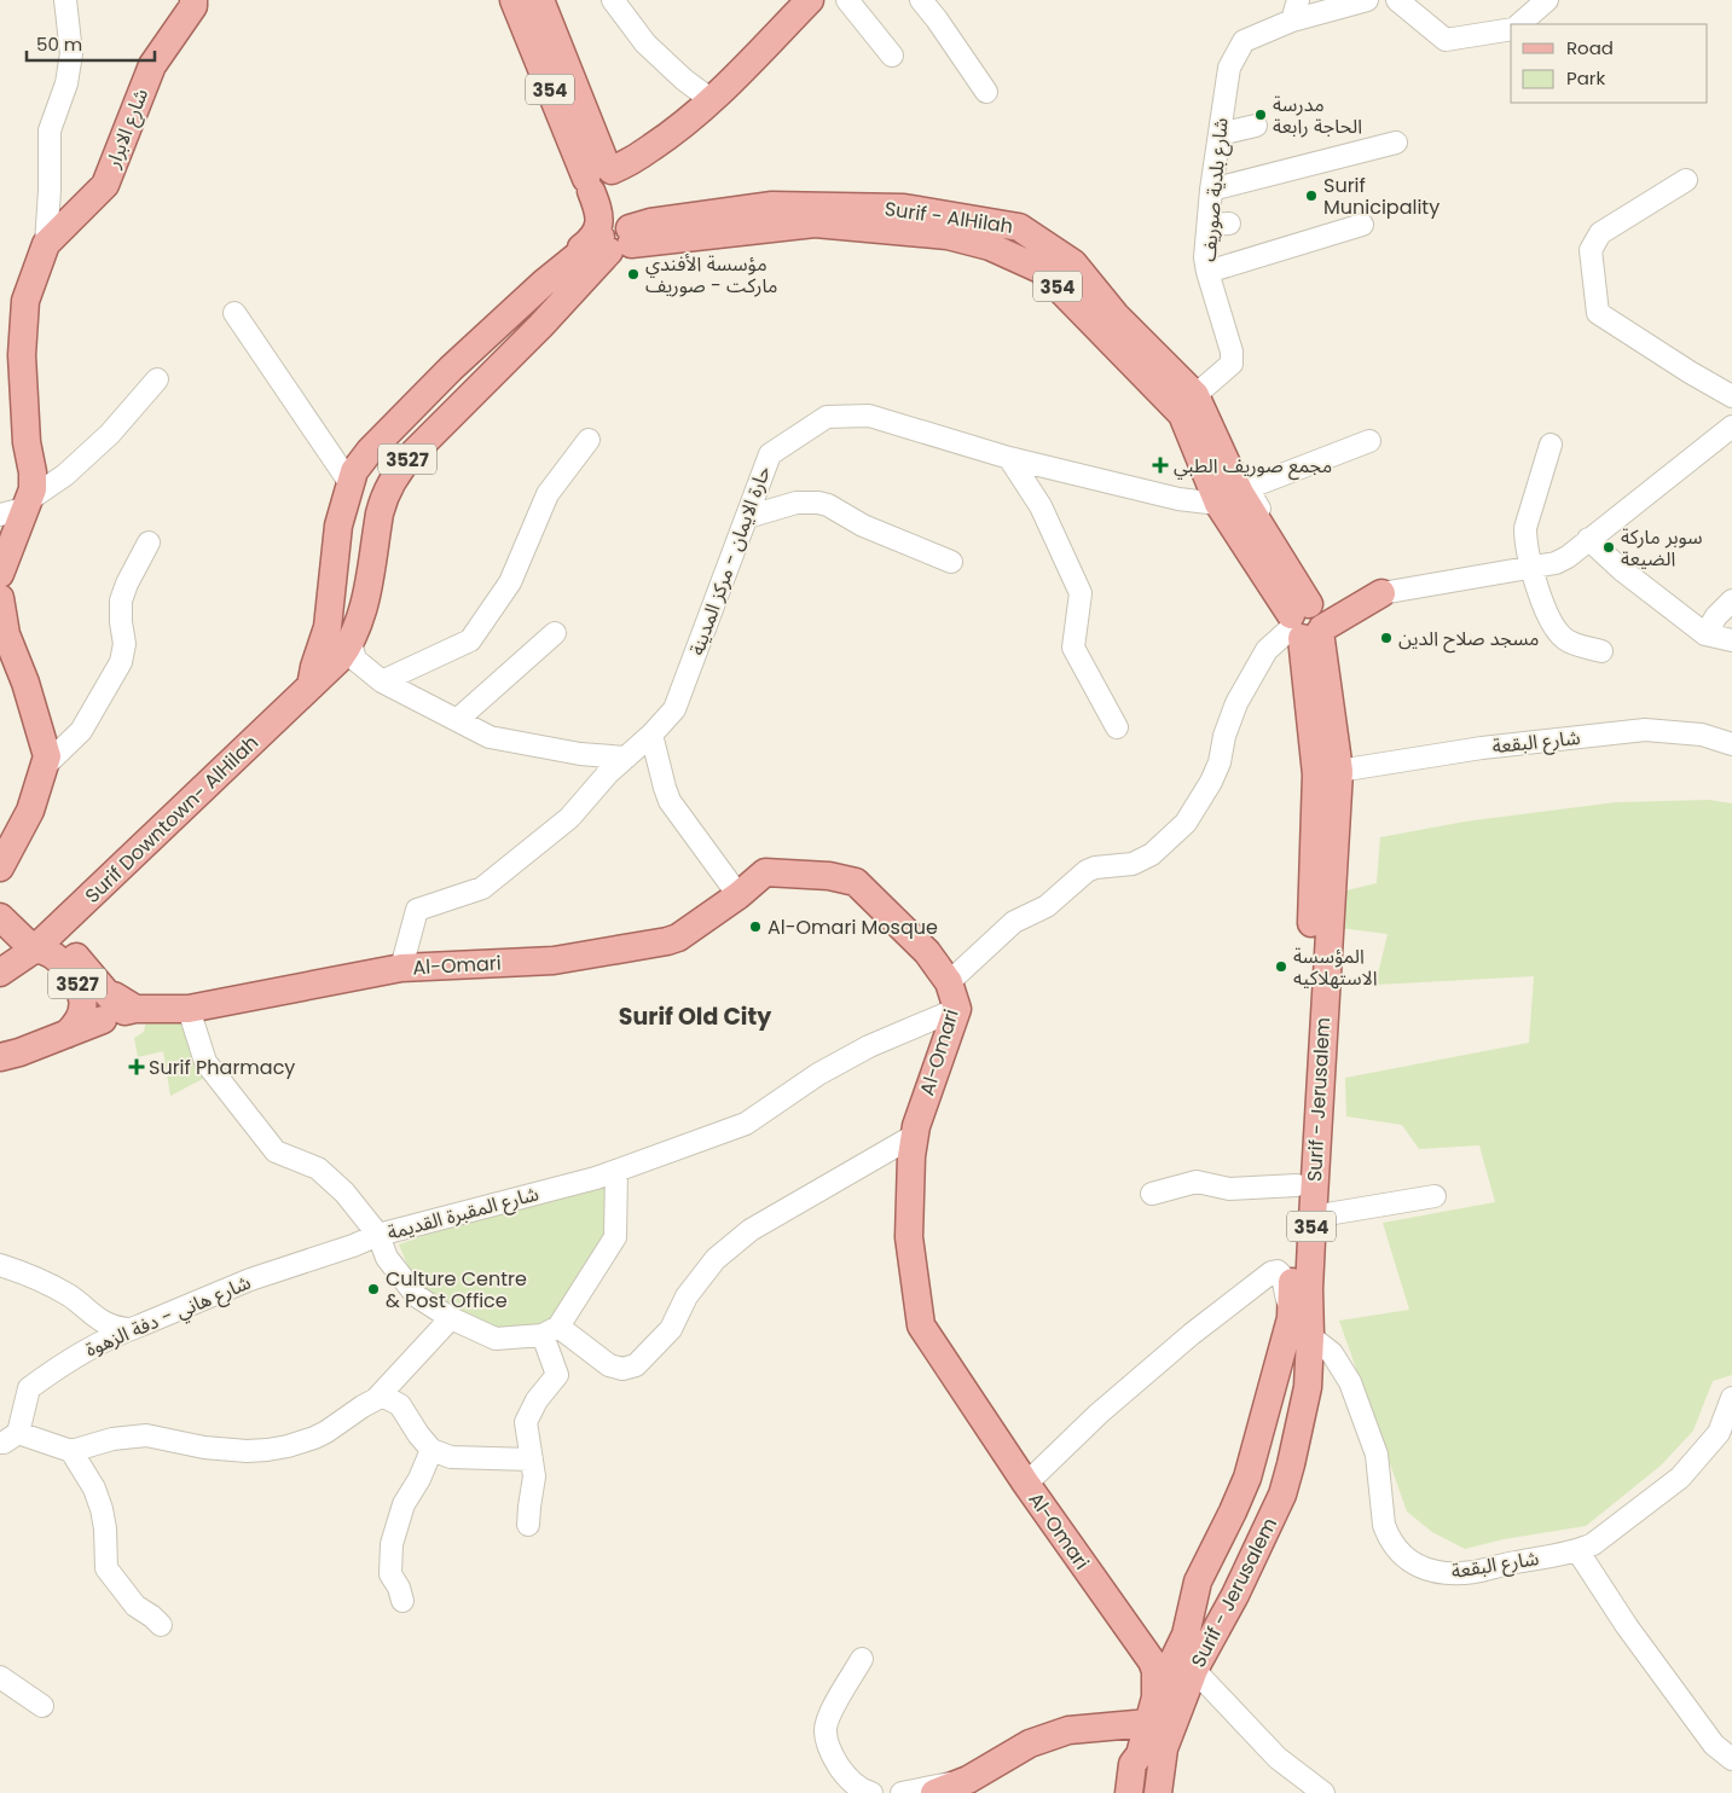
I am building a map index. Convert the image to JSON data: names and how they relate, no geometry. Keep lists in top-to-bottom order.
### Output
{
  "streets": {
    "main road": [
      "354",
      "شارع الابرار",
      "Surif - AlHilah",
      "3527",
      "Surif Downtown- AlHilah",
      "Al-Omari",
      "Surif - Jerusalem"
    ],
    "street": [
      "شارع بلدية صوريف",
      "حارة الايمان - مركز المدينة",
      "شارع البقعة",
      "شارع المقبرة القديمة",
      "شارع هاني - دفة الزهوة"
    ]
  },
  "crossings": [
    ["354", "Surif - AlHilah"],
    ["354", "3527"],
    ["شارع بلدية صوريف", "Surif - AlHilah"],
    ["Surif - AlHilah", "3527"],
    ["Surif - AlHilah", "حارة الايمان - مركز المدينة"],
    ["Surif - AlHilah", "Surif - Jerusalem"],
    ["3527", "Surif Downtown- AlHilah"],
    ["3527", "Al-Omari"],
    ["حارة الايمان - مركز المدينة", "Al-Omari"],
    ["شارع البقعة", "Surif - Jerusalem"],
    ["Al-Omari", "Surif - Jerusalem"],
    ["Al-Omari", "شارع المقبرة القديمة"],
    ["شارع المقبرة القديمة", "شارع هاني - دفة الزهوة"]
  ],
  "districts": ["Surif Old City"],
  "places": {
    "other": [
      "مدرسة الحاجة رابعة",
      "Surif Municipality",
      "مؤسسة الأفندي ماركت - صوريف",
      "سوبر ماركة الضيعة",
      "مسجد صلاح الدين",
      "Al-Omari Mosque",
      "المؤسسة الاستهلاكيه",
      "Culture Centre & Post Office"
    ],
    "health": ["مجمع صوريف الطبي", "Surif Pharmacy"]
  },
  "legend": ["Road", "Park"],
  "scale_bar": "50 m"
}
